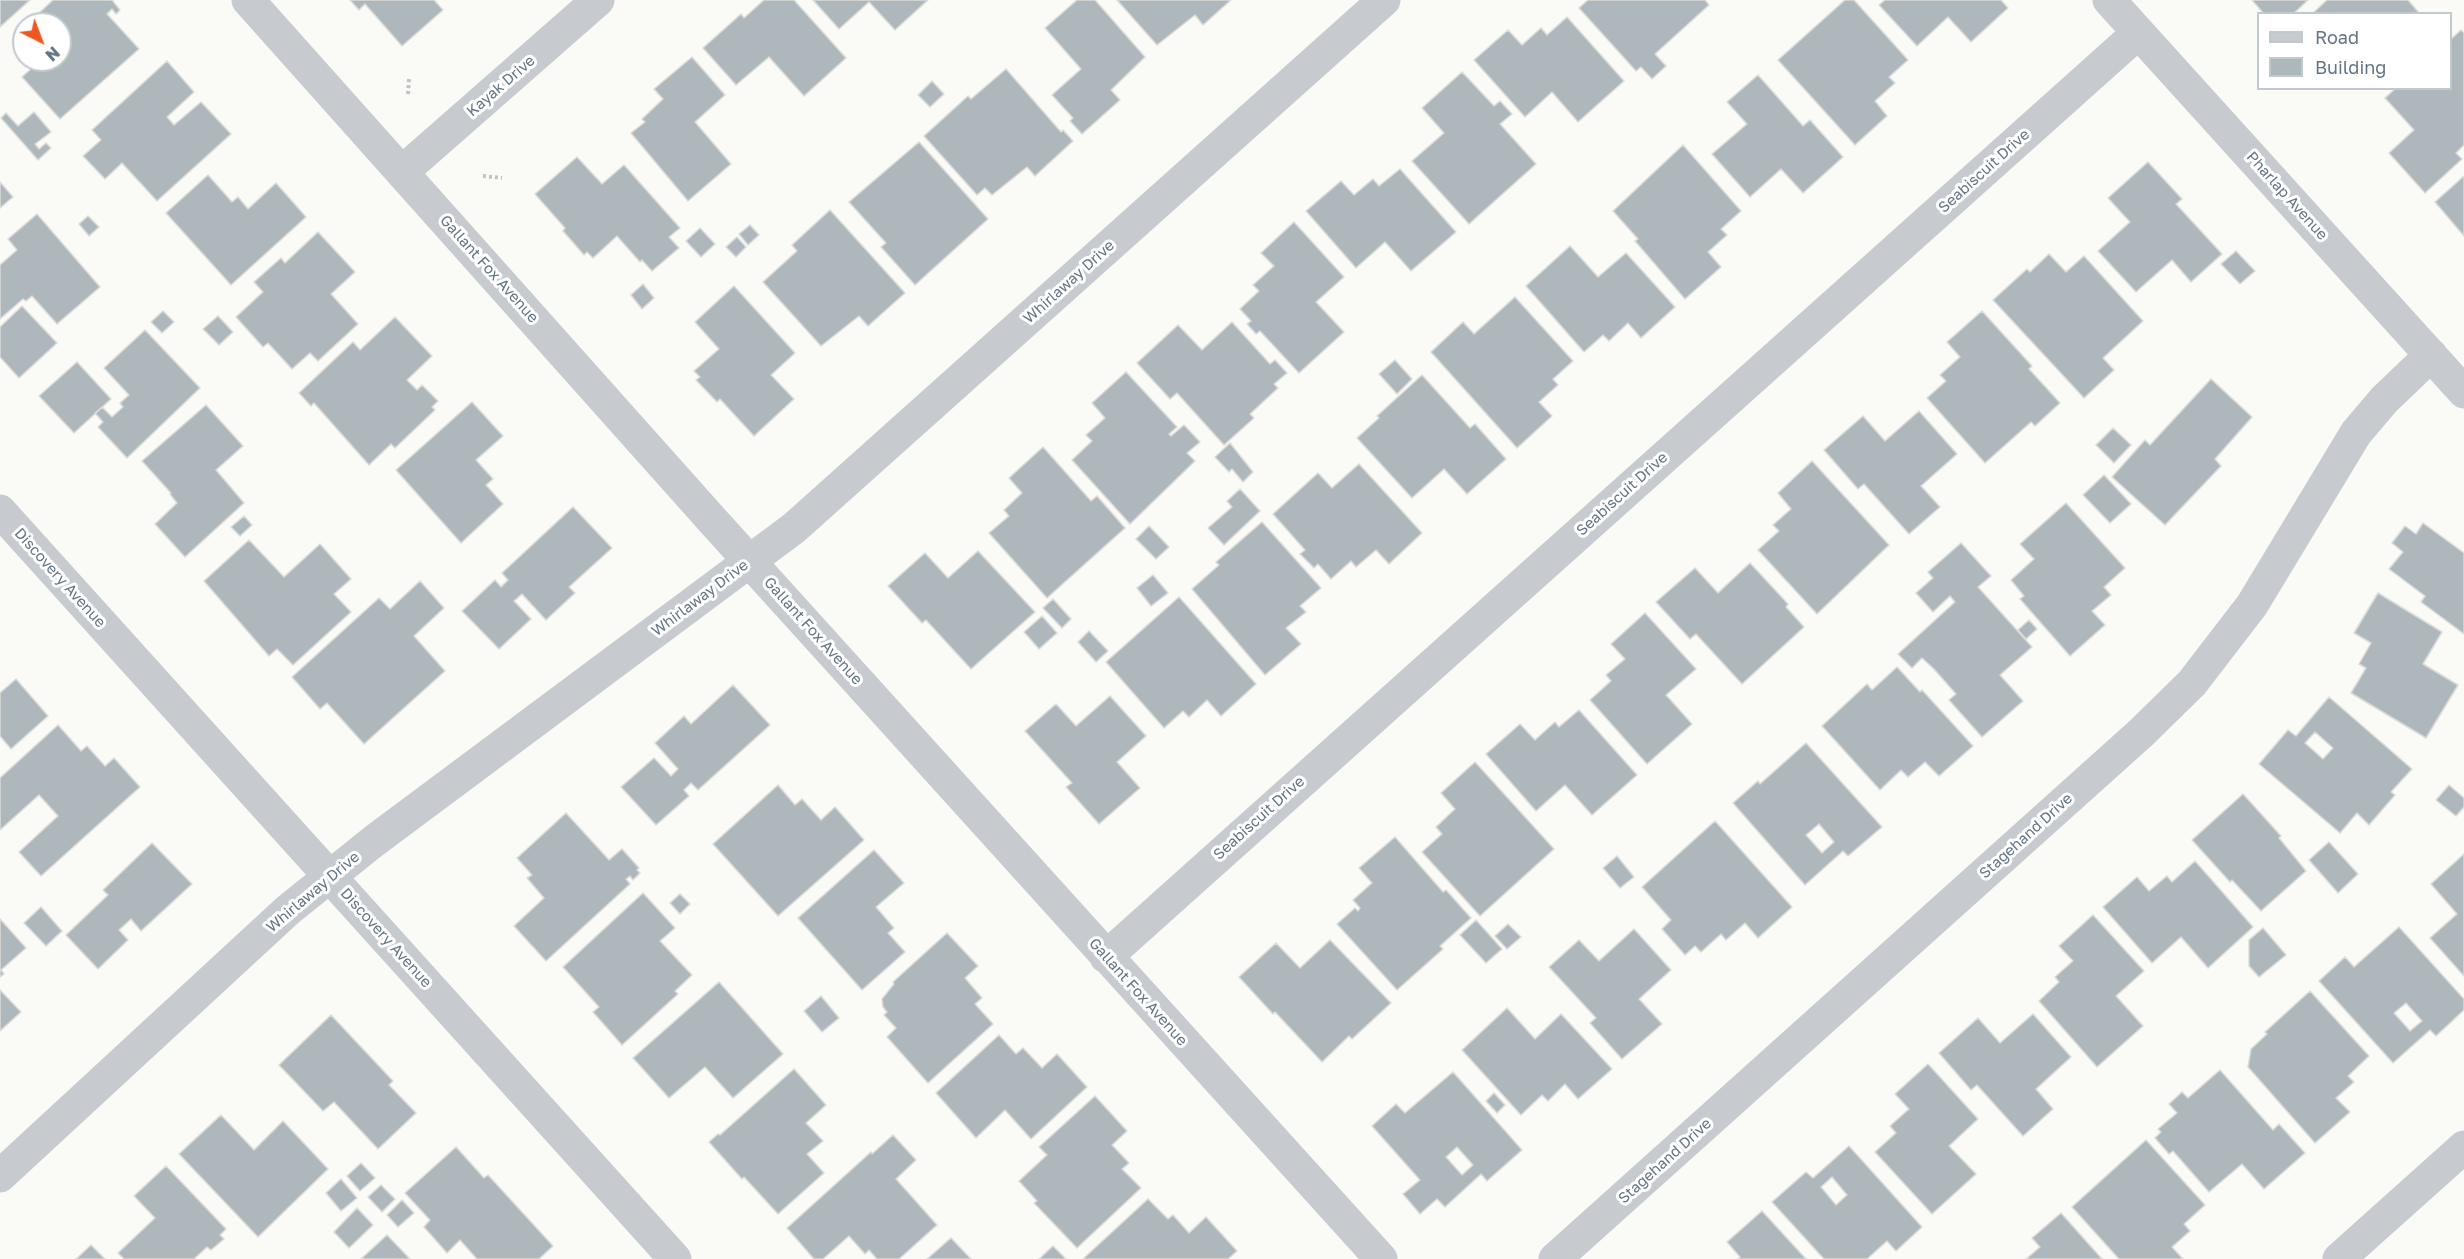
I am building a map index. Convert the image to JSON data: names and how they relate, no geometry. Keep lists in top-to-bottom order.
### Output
{
  "streets": {
    "street": [
      "Kayak Drive",
      "Seabiscuit Drive",
      "Pharlap Avenue",
      "Gallant Fox Avenue",
      "Whirlaway Drive",
      "Discovery Avenue",
      "Stagehand Drive"
    ]
  },
  "crossings": [
    ["Kayak Drive", "Gallant Fox Avenue"],
    ["Seabiscuit Drive", "Pharlap Avenue"],
    ["Seabiscuit Drive", "Gallant Fox Avenue"],
    ["Pharlap Avenue", "Stagehand Drive"],
    ["Gallant Fox Avenue", "Whirlaway Drive"],
    ["Whirlaway Drive", "Discovery Avenue"]
  ],
  "legend": ["Road", "Building"],
  "north": "bottom right"
}
